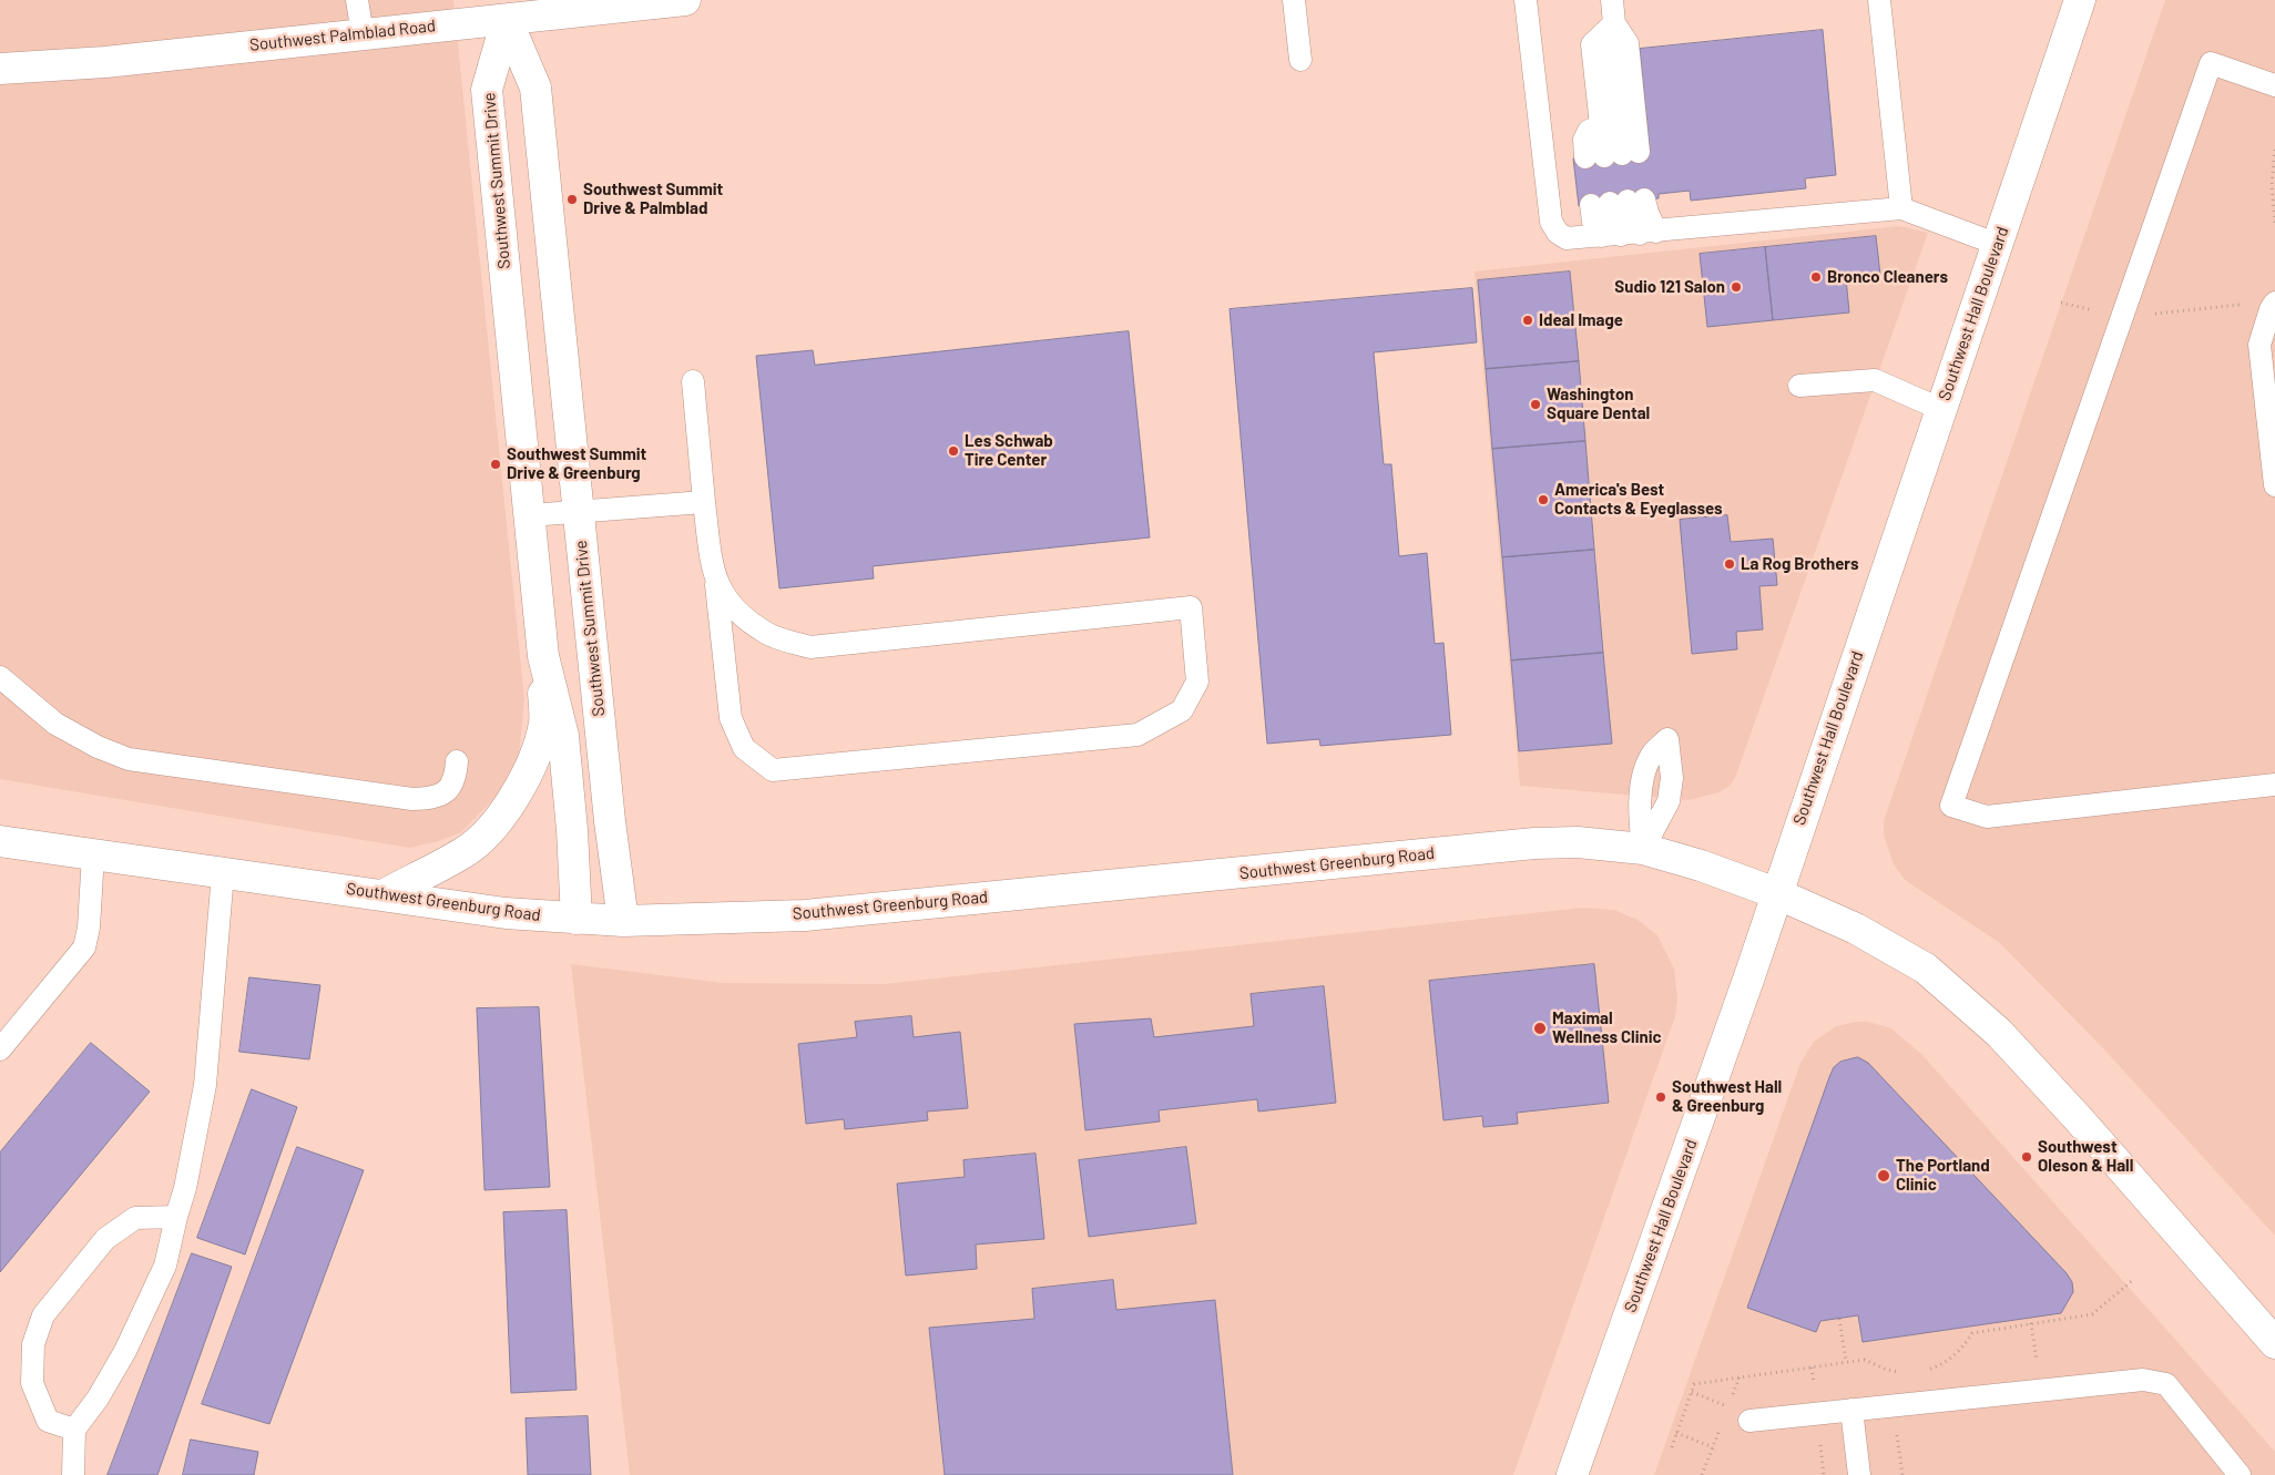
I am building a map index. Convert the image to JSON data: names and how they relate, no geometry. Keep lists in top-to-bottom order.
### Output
{
  "streets": {
    "main road": [
      "Southwest Palmblad Road",
      "Southwest Summit Drive",
      "Southwest Hall Boulevard",
      "Southwest Greenburg Road"
    ]
  },
  "crossings": [
    ["Southwest Palmblad Road", "Southwest Summit Drive"],
    ["Southwest Summit Drive", "Southwest Greenburg Road"],
    ["Southwest Hall Boulevard", "Southwest Greenburg Road"]
  ],
  "places": [
    "Southwest Summit Drive & Palmblad",
    "Bronco Cleaners",
    "Sudio 121 Salon",
    "Ideal Image",
    "Washington Square Dental",
    "Les Schwab Tire Center",
    "Southwest Summit Drive & Greenburg",
    "America's Best Contacts & Eyeglasses",
    "La Rog Brothers",
    "Maximal Wellness Clinic",
    "Southwest Hall & Greenburg",
    "Southwest Oleson & Hall",
    "The Portland Clinic"
  ]
}
